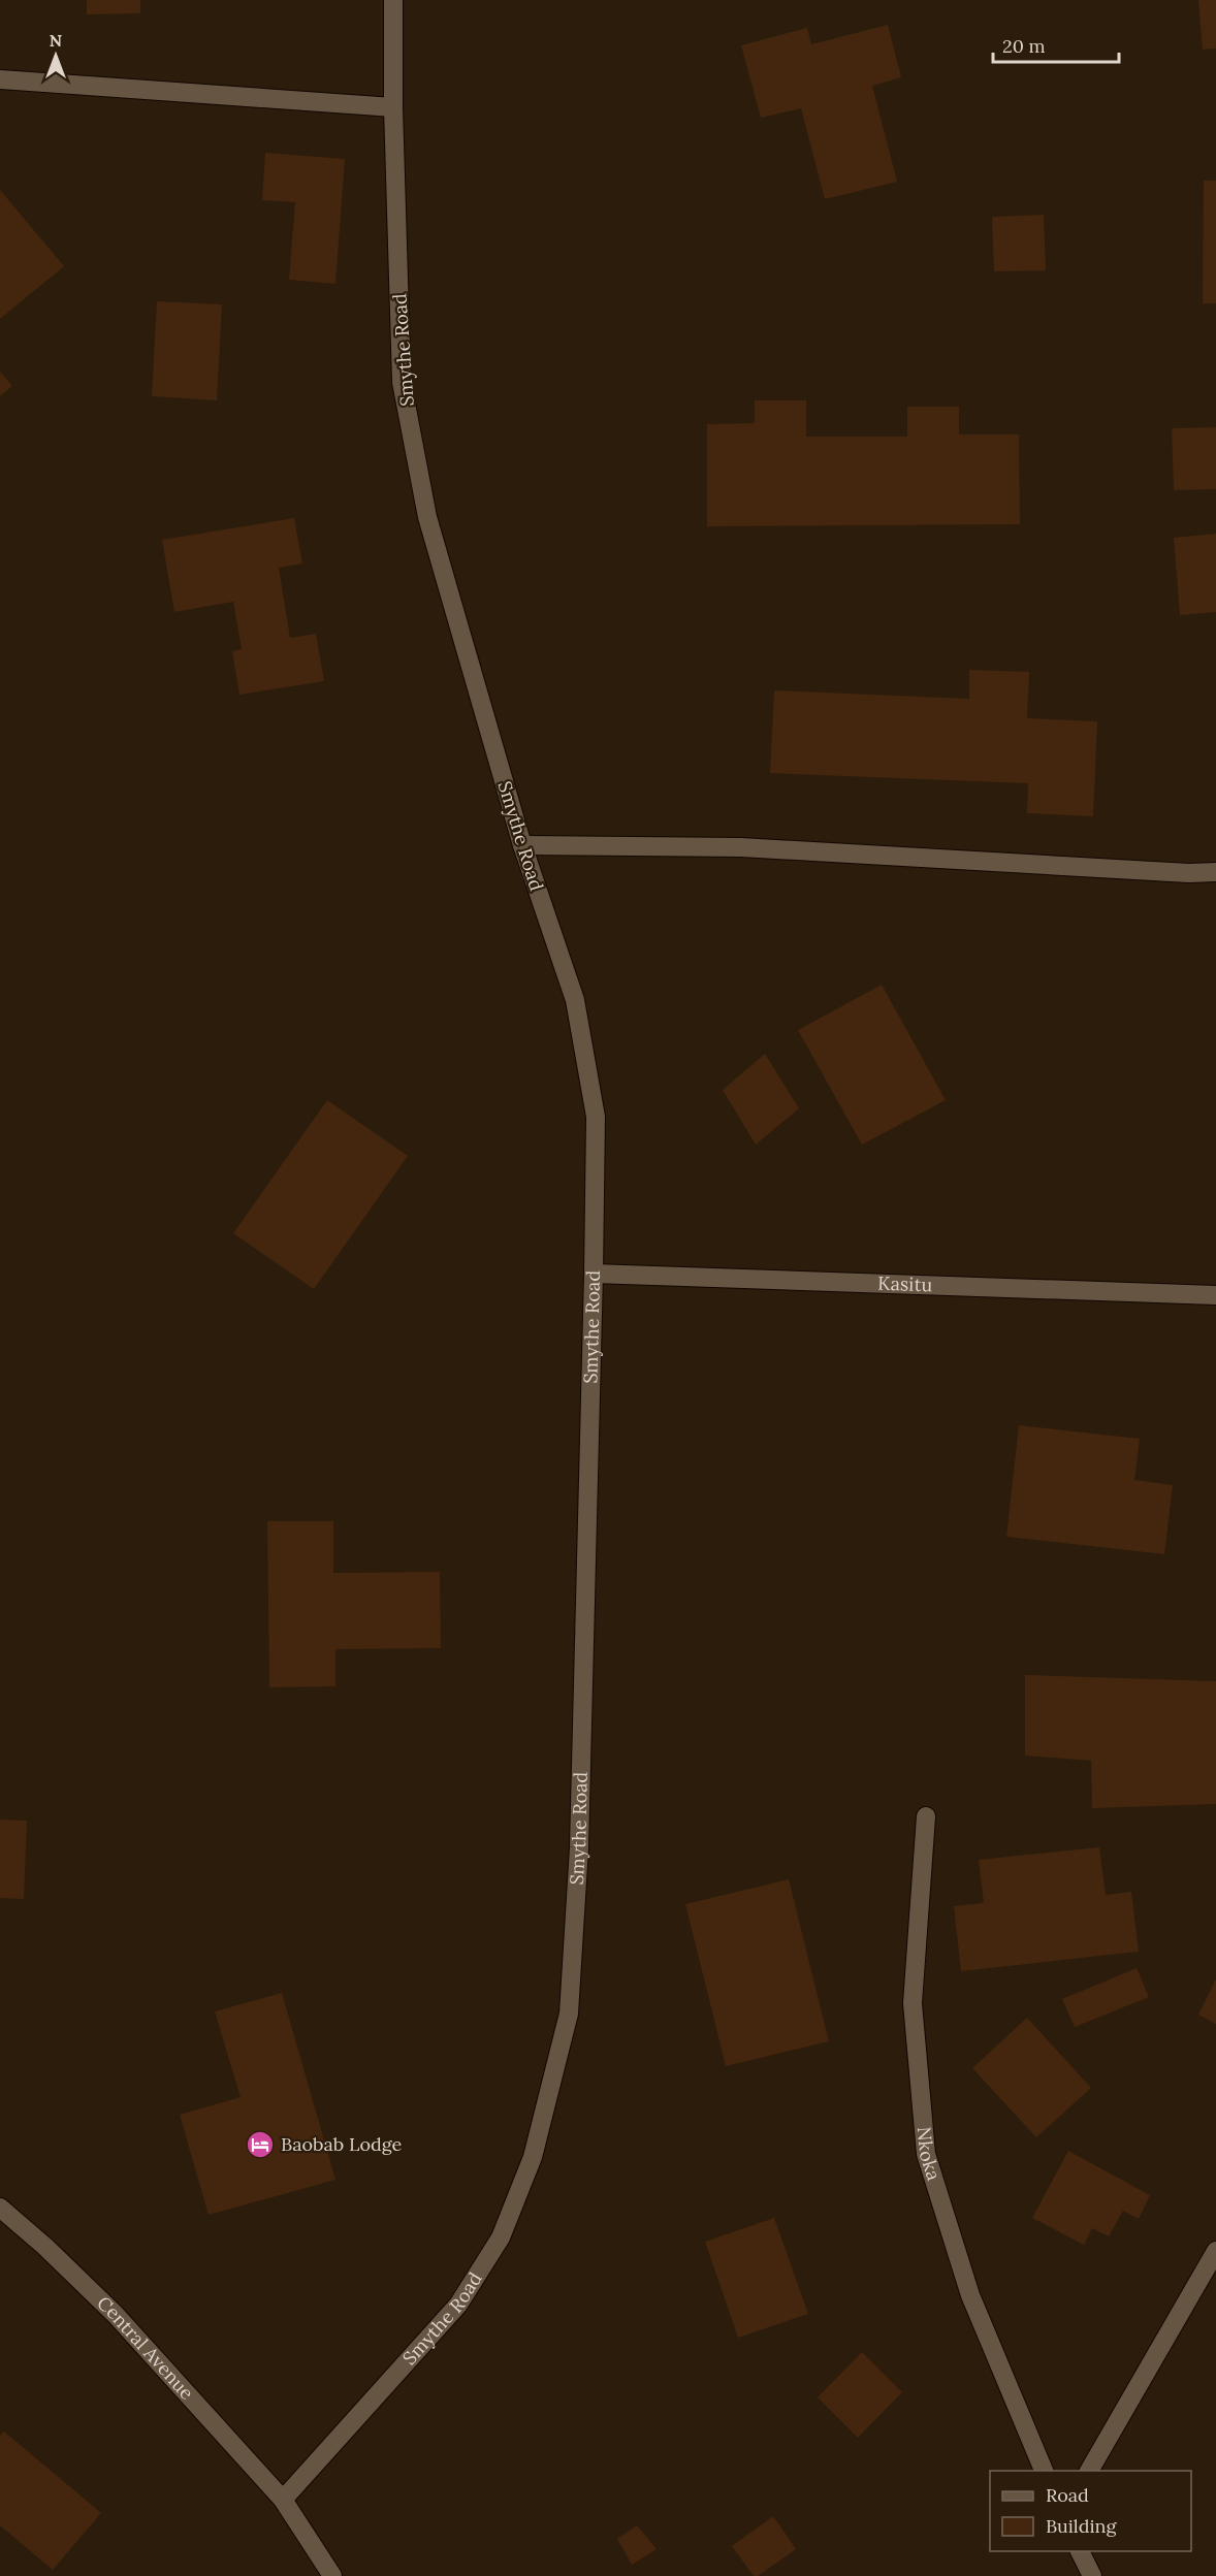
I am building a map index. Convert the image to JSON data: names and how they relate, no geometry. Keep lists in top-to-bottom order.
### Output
{
  "streets": {
    "street": [
      "Smythe Road",
      "Kasitu",
      "Nkoka",
      "Central Avenue"
    ]
  },
  "crossings": [
    ["Smythe Road", "Kasitu"],
    ["Smythe Road", "Central Avenue"]
  ],
  "places": {
    "hotel": ["Baobab Lodge"]
  },
  "legend": ["Road", "Building"],
  "scale_bar": "20 m",
  "north": "top"
}
